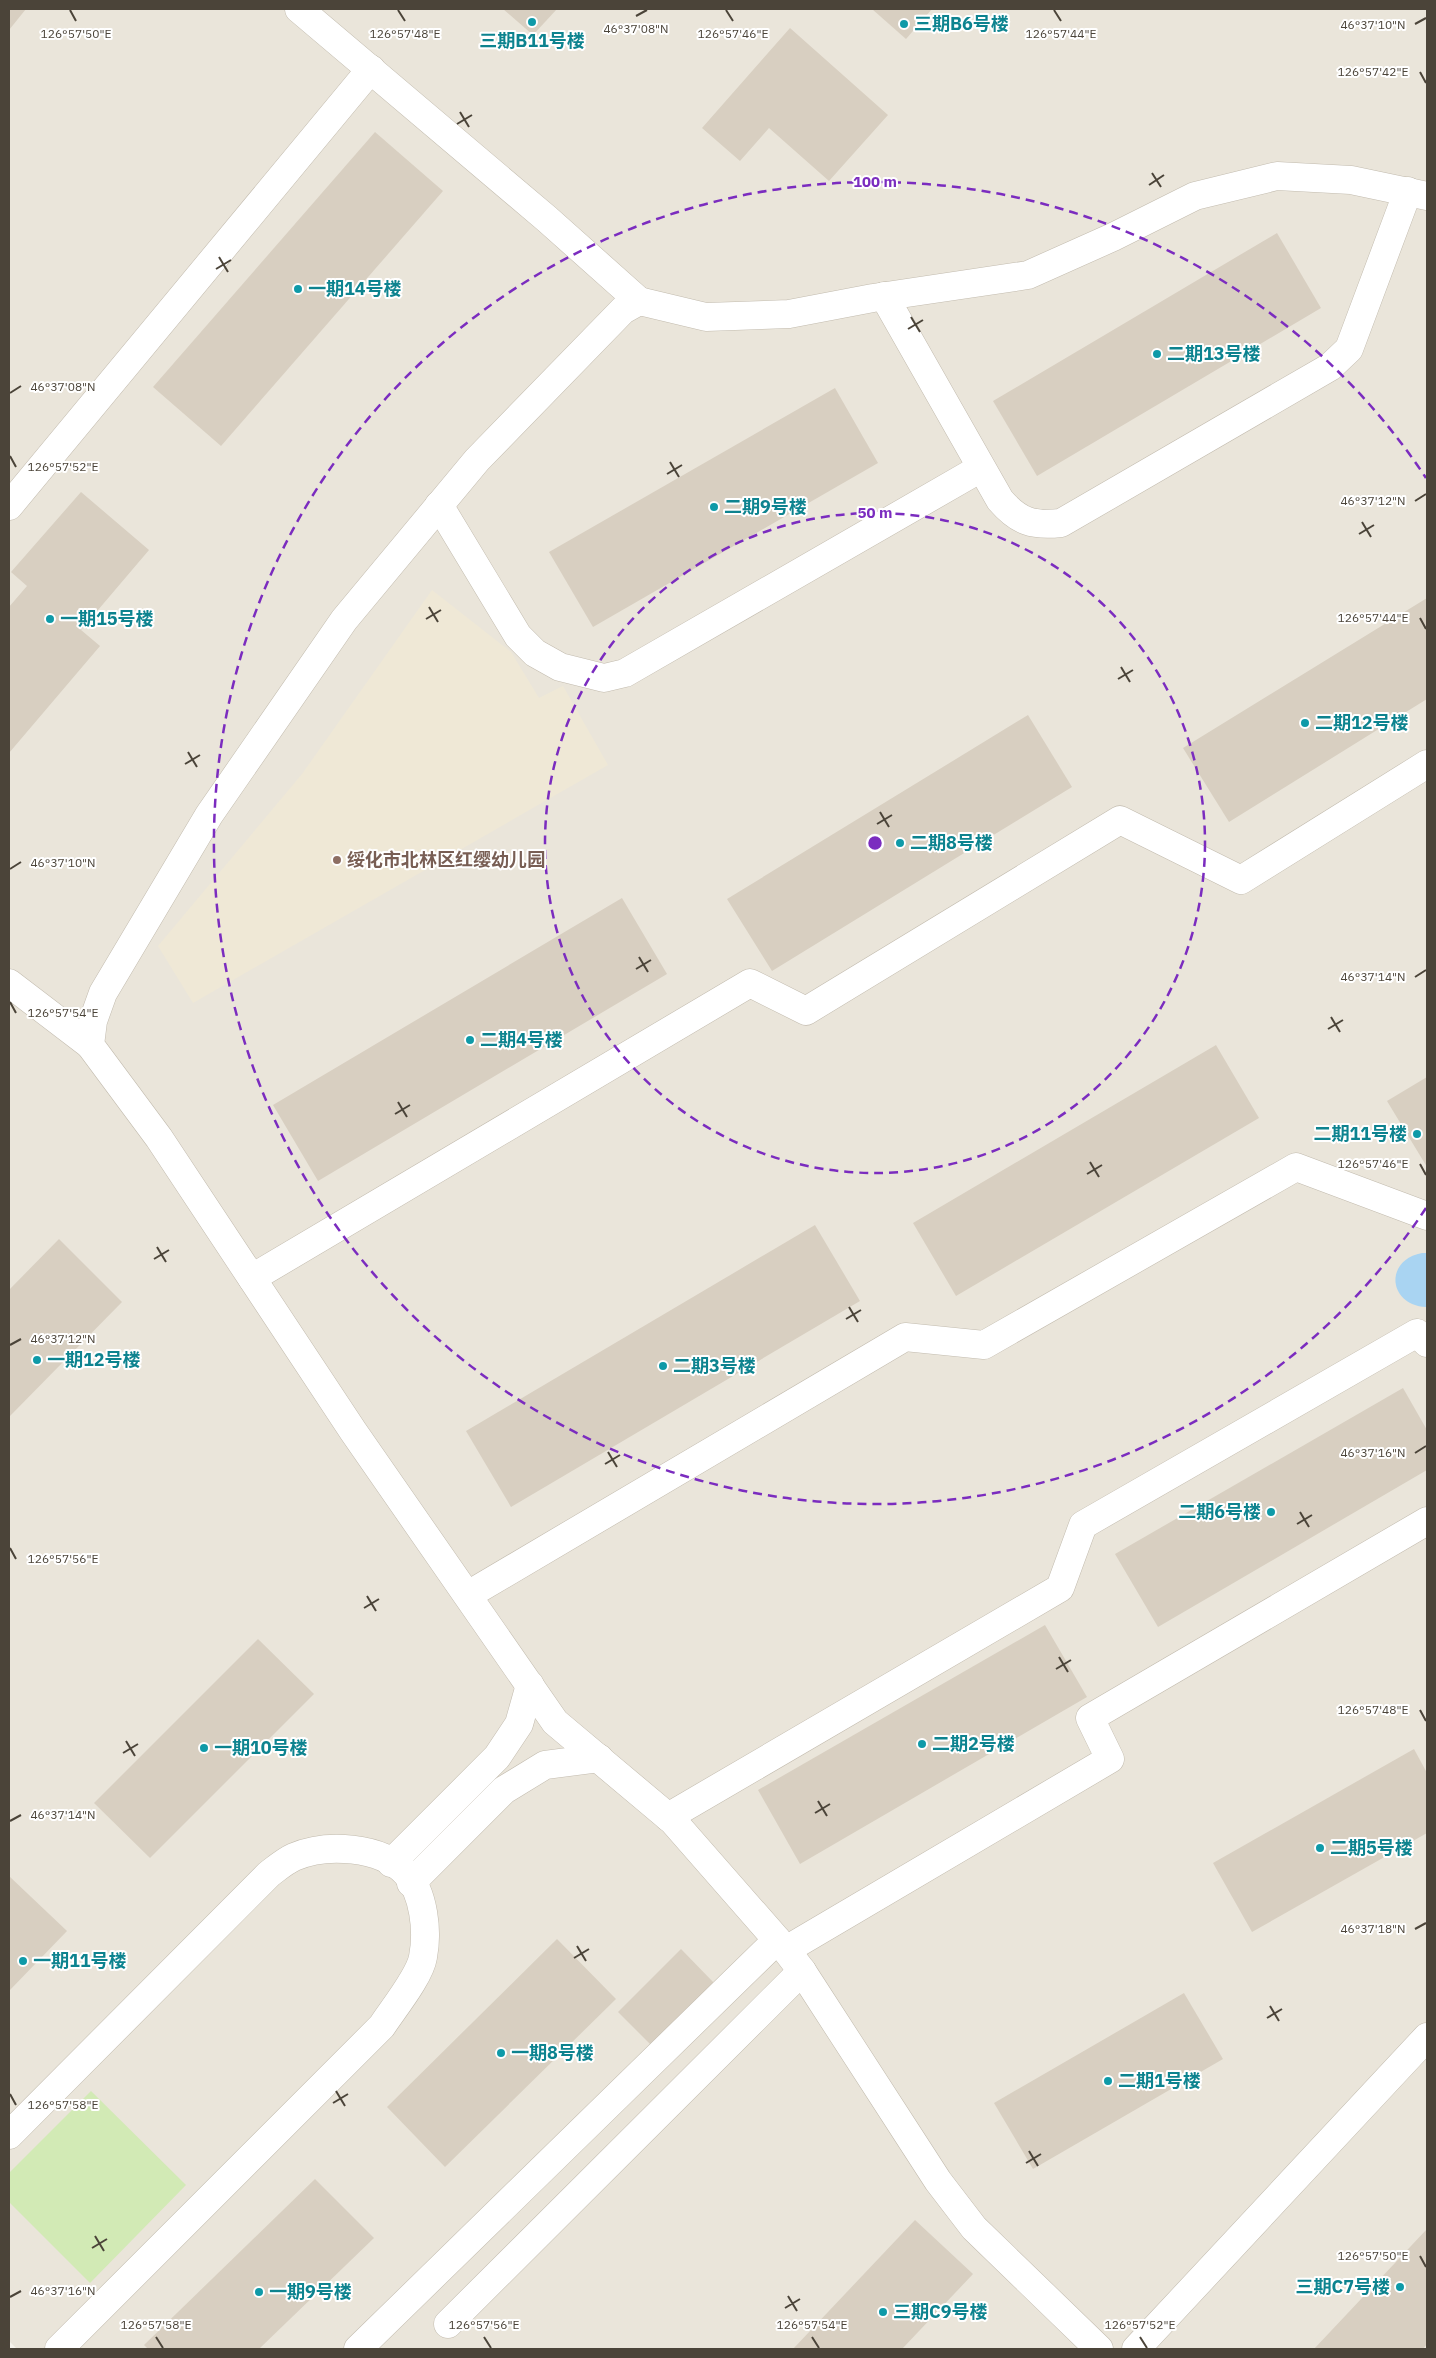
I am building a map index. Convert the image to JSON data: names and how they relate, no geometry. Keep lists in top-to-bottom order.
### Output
{
  "places": [
    "三期B11号楼",
    "三期B6号楼",
    "一期14号楼",
    "二期13号楼",
    "二期9号楼",
    "一期15号楼",
    "二期12号楼",
    "二期8号楼",
    "绥化市北林区红缨幼儿园",
    "二期4号楼",
    "二期11号楼",
    "一期12号楼",
    "二期3号楼",
    "二期6号楼",
    "二期2号楼",
    "一期10号楼",
    "二期5号楼",
    "一期11号楼",
    "一期8号楼",
    "二期1号楼",
    "三期C7号楼",
    "一期9号楼",
    "三期C9号楼"
  ],
  "coordinates": [
    "46°37'10\"N",
    "46°37'08\"N",
    "126°57'50\"E",
    "126°57'48\"E",
    "126°57'46\"E",
    "126°57'44\"E",
    "126°57'42\"E",
    "126°57'52\"E",
    "46°37'12\"N",
    "46°37'14\"N",
    "126°57'54\"E",
    "46°37'16\"N",
    "126°57'56\"E",
    "46°37'18\"N",
    "126°57'58\"E"
  ],
  "rings": ["100 m", "50 m"]
}
